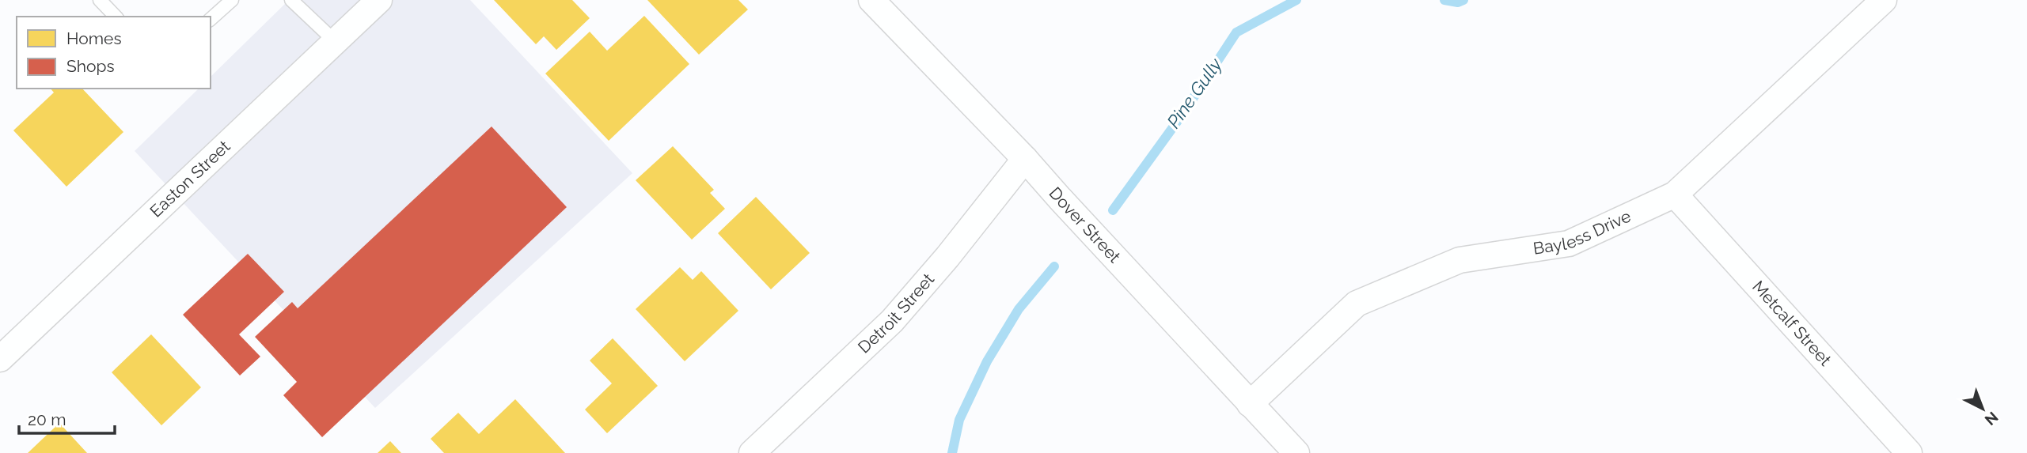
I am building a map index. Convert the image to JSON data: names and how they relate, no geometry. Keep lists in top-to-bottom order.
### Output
{
  "streets": {
    "street": [
      "Easton Street",
      "Dover Street",
      "Bayless Drive",
      "Detroit Street",
      "Metcalf Street"
    ]
  },
  "crossings": [
    ["Dover Street", "Bayless Drive"],
    ["Dover Street", "Detroit Street"],
    ["Bayless Drive", "Metcalf Street"]
  ],
  "water": ["Pine Gully"],
  "legend": ["Homes", "Shops"],
  "scale_bar": "20 m",
  "north": "bottom right"
}
